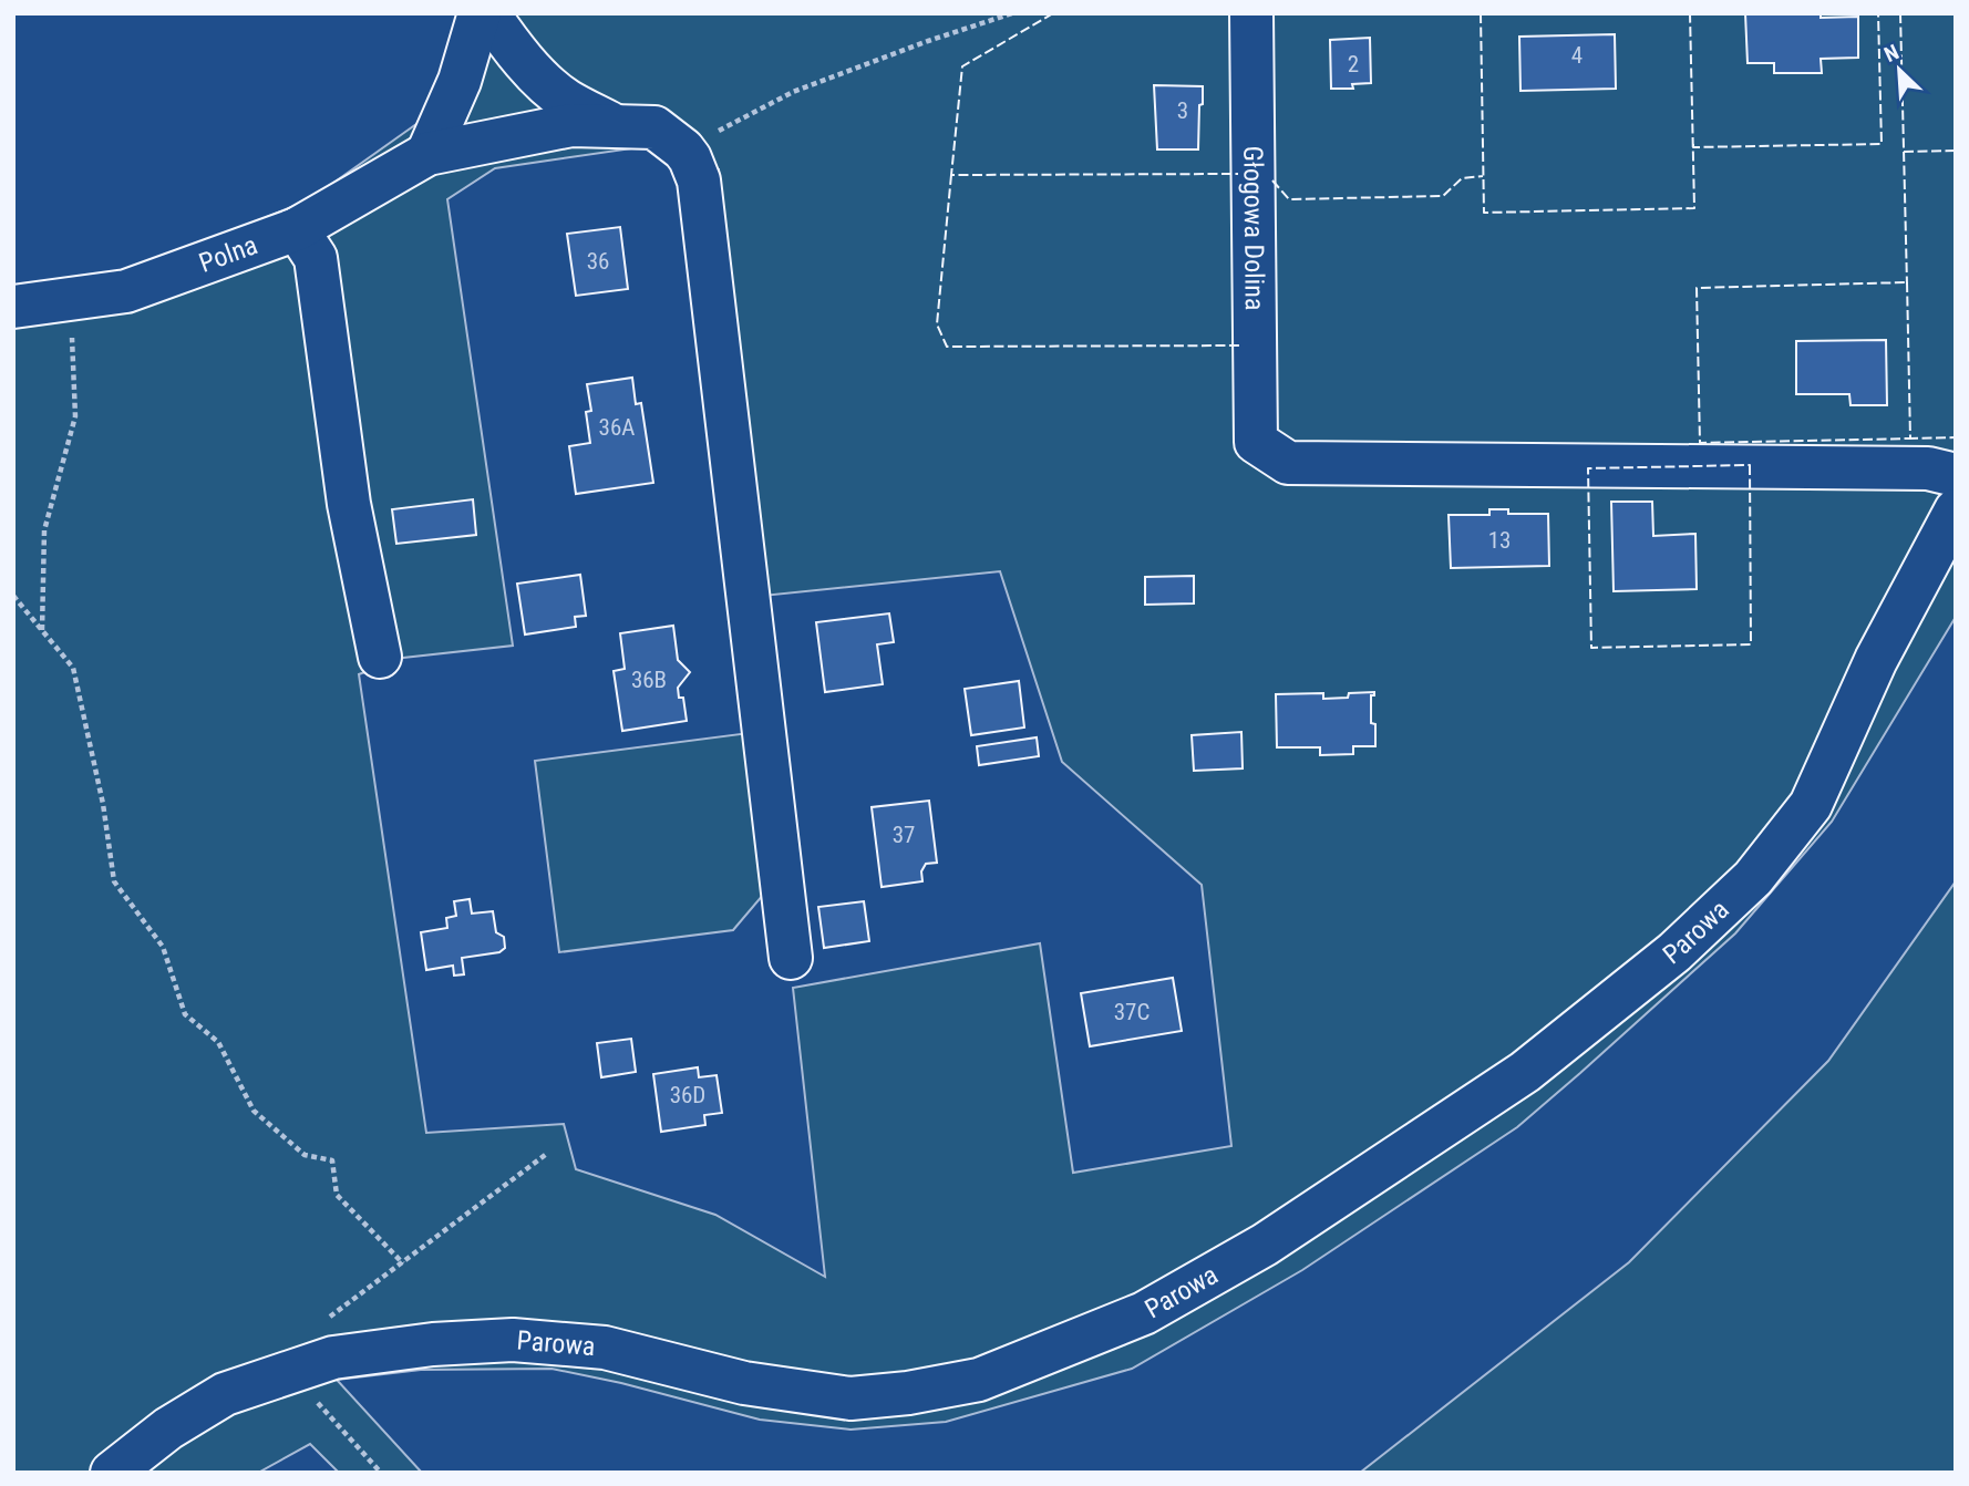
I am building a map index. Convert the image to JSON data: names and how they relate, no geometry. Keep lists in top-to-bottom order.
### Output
{
  "streets": {
    "street": ["Głogowa Dolina", "Polna", "Parowa"]
  },
  "house_numbers": [
    "4",
    "2",
    "3",
    "36",
    "36A",
    "13",
    "36B",
    "37",
    "37C",
    "36D"
  ],
  "north": "top left"
}
